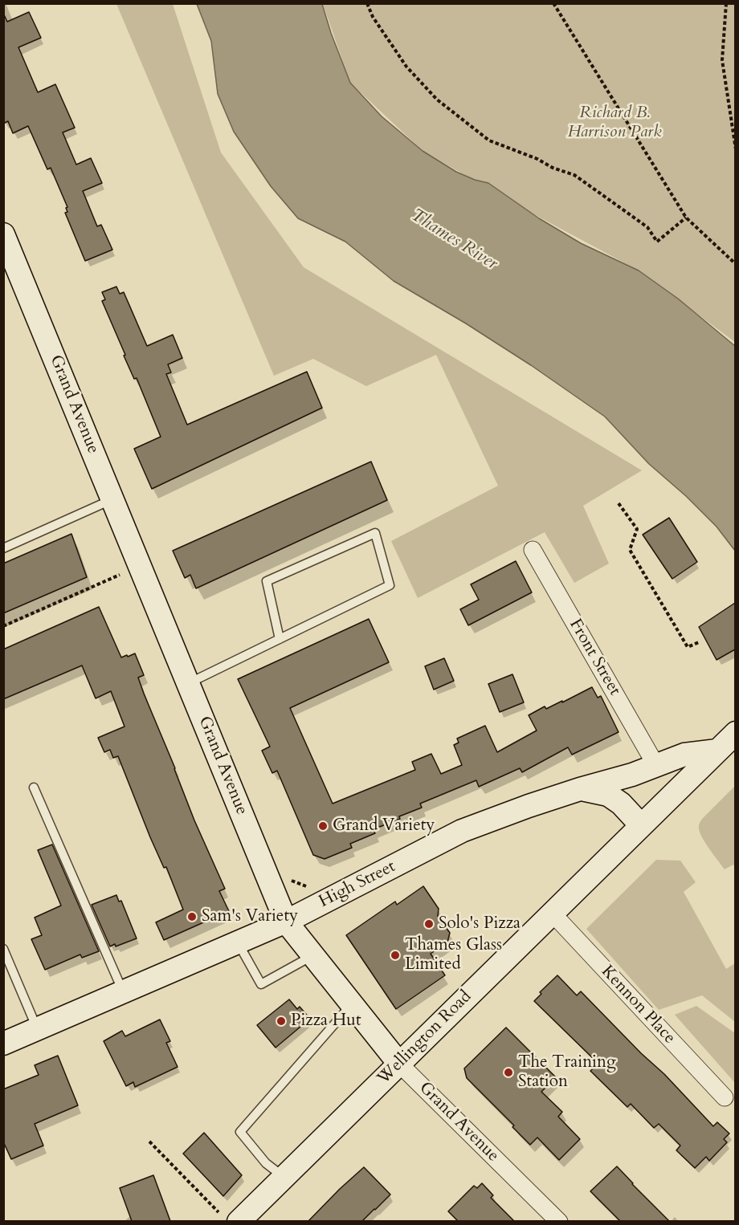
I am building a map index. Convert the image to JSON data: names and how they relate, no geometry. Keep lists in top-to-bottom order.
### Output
{
  "streets": {
    "street": [
      "Grand Avenue",
      "Front Street",
      "High Street",
      "Kennon Place",
      "Wellington Road"
    ]
  },
  "crossings": [
    ["Grand Avenue", "High Street"],
    ["Grand Avenue", "Wellington Road"],
    ["Front Street", "High Street"],
    ["High Street", "Wellington Road"],
    ["Kennon Place", "Wellington Road"]
  ],
  "water": ["Thames River"],
  "parks": ["Richard B. Harrison Park"],
  "places": [
    "Grand Variety",
    "Sam's Variety",
    "Solo's Pizza",
    "Thames Glass Limited",
    "Pizza Hut",
    "The Training Station"
  ]
}
